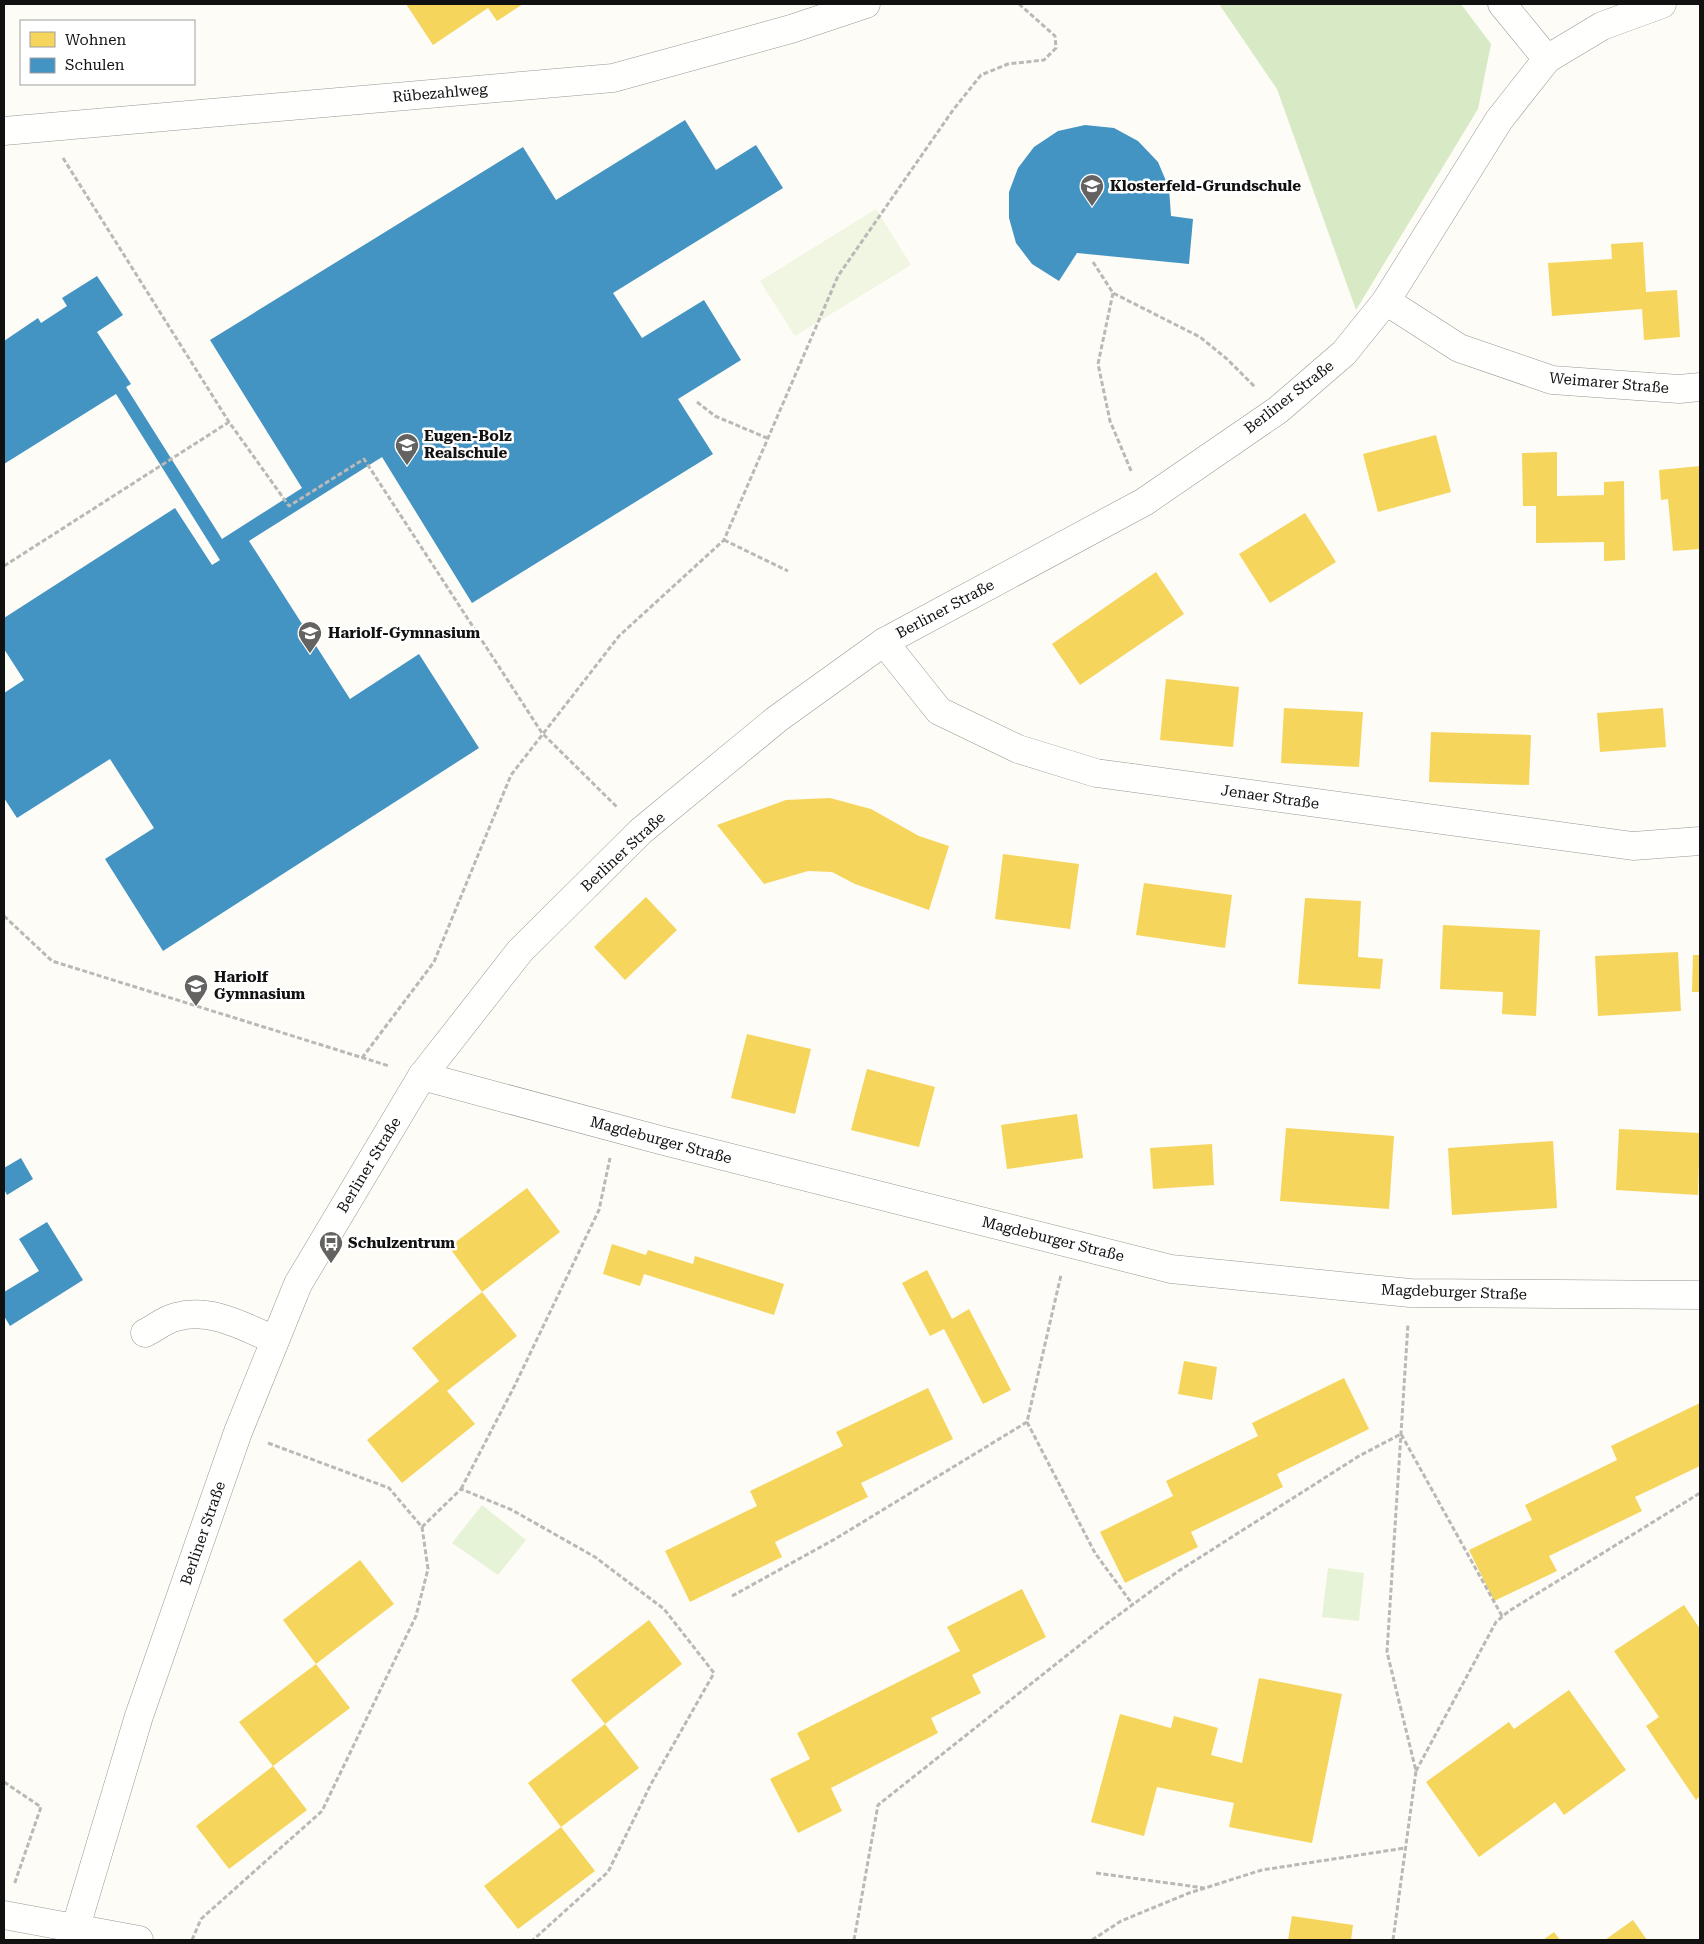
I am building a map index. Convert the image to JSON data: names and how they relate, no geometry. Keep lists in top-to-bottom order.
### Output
{
  "streets": {
    "street": [
      "Rübezahlweg",
      "Weimarer Straße",
      "Berliner Straße",
      "Jenaer Straße",
      "Magdeburger Straße"
    ]
  },
  "crossings": [
    ["Weimarer Straße", "Berliner Straße"],
    ["Berliner Straße", "Jenaer Straße"],
    ["Berliner Straße", "Magdeburger Straße"]
  ],
  "places": {
    "school or university": [
      "Klosterfeld-Grundschule",
      "Eugen-Bolz Realschule",
      "Hariolf-Gymnasium",
      "Hariolf Gymnasium"
    ],
    "bus stop": ["Schulzentrum"]
  },
  "legend": ["Wohnen", "Schulen"]
}
